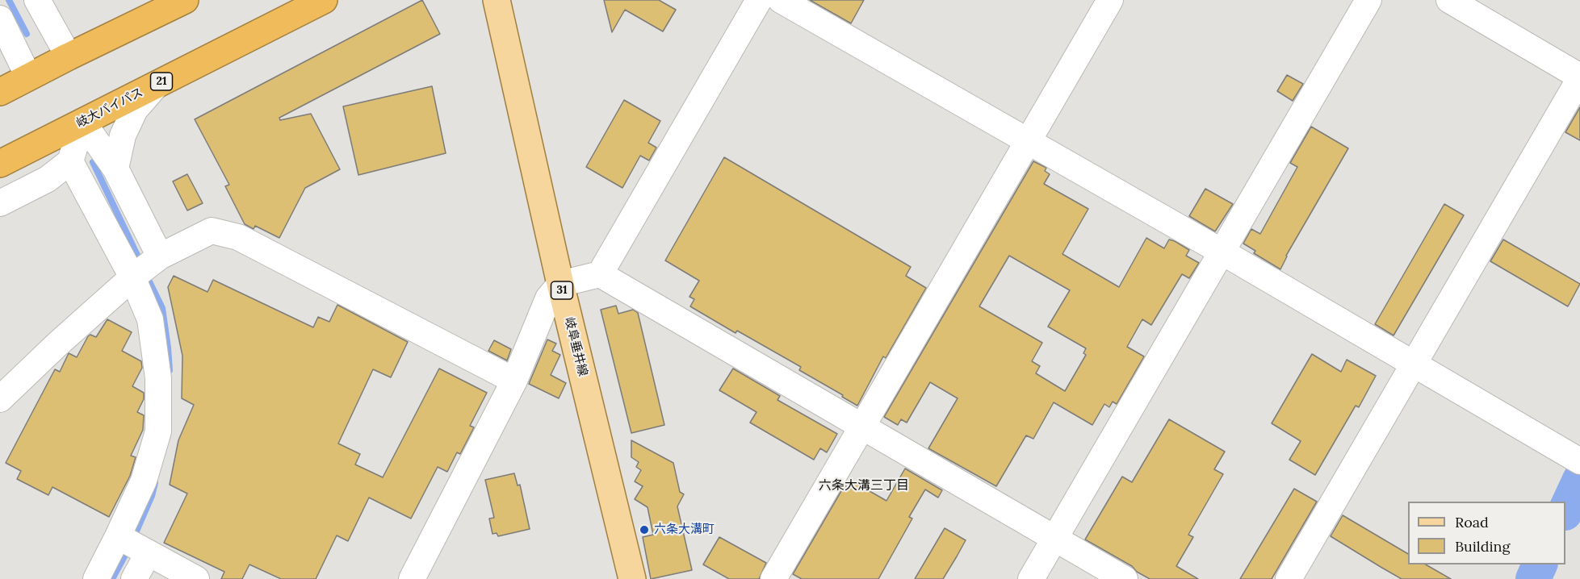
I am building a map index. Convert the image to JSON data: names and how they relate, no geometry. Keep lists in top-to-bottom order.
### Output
{
  "streets": {
    "highway": ["21", "岐大バイパス"],
    "main road": ["31", "岐阜垂井線"]
  },
  "districts": ["六条大溝三丁目"],
  "places": ["六条大溝町"],
  "legend": ["Road", "Building"]
}
